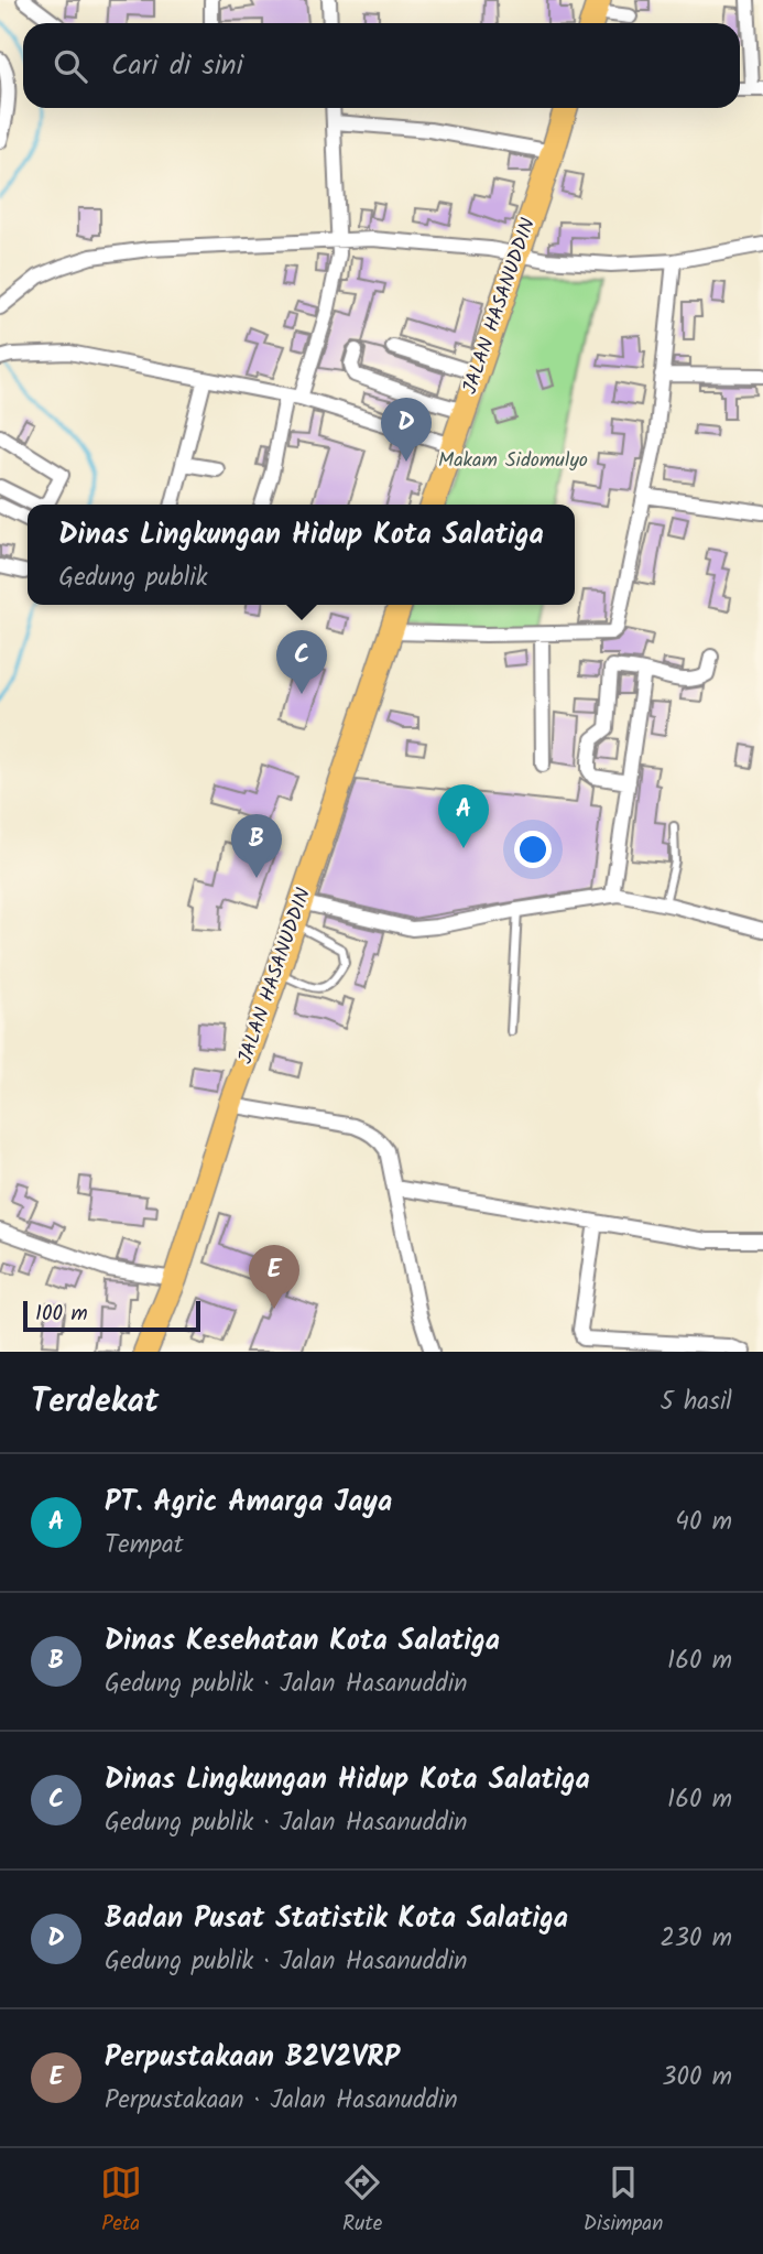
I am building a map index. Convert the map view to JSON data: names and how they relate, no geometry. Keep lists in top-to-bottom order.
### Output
{
  "streets": {
    "main road": ["JALAN HASANUDDIN"]
  },
  "parks": ["Makam Sidomulyo"],
  "scale_bar": "100 m",
  "page": {
    "search": "Cari di sini",
    "pins": [
      "D",
      "C",
      "A",
      "B",
      "E"
    ],
    "popup": ["Dinas Lingkungan Hidup Kota Salatiga", "Gedung publik"],
    "scale": "100 m",
    "heading": ["Terdekat", "5 hasil"],
    "list": [
      {
        "mark": "A",
        "name": "PT. Agric Amarga Jaya",
        "note": "Tempat",
        "value": "40 m"
      },
      {
        "mark": "B",
        "name": "Dinas Kesehatan Kota Salatiga",
        "note": "Gedung publik · Jalan Hasanuddin",
        "value": "160 m"
      },
      {
        "mark": "C",
        "name": "Dinas Lingkungan Hidup Kota Salatiga",
        "note": "Gedung publik · Jalan Hasanuddin",
        "value": "160 m"
      },
      {
        "mark": "D",
        "name": "Badan Pusat Statistik Kota Salatiga",
        "note": "Gedung publik · Jalan Hasanuddin",
        "value": "230 m"
      },
      {
        "mark": "E",
        "name": "Perpustakaan B2V2VRP",
        "note": "Perpustakaan · Jalan Hasanuddin",
        "value": "300 m"
      }
    ],
    "nav": ["Peta", "Rute", "Disimpan"]
  }
}
